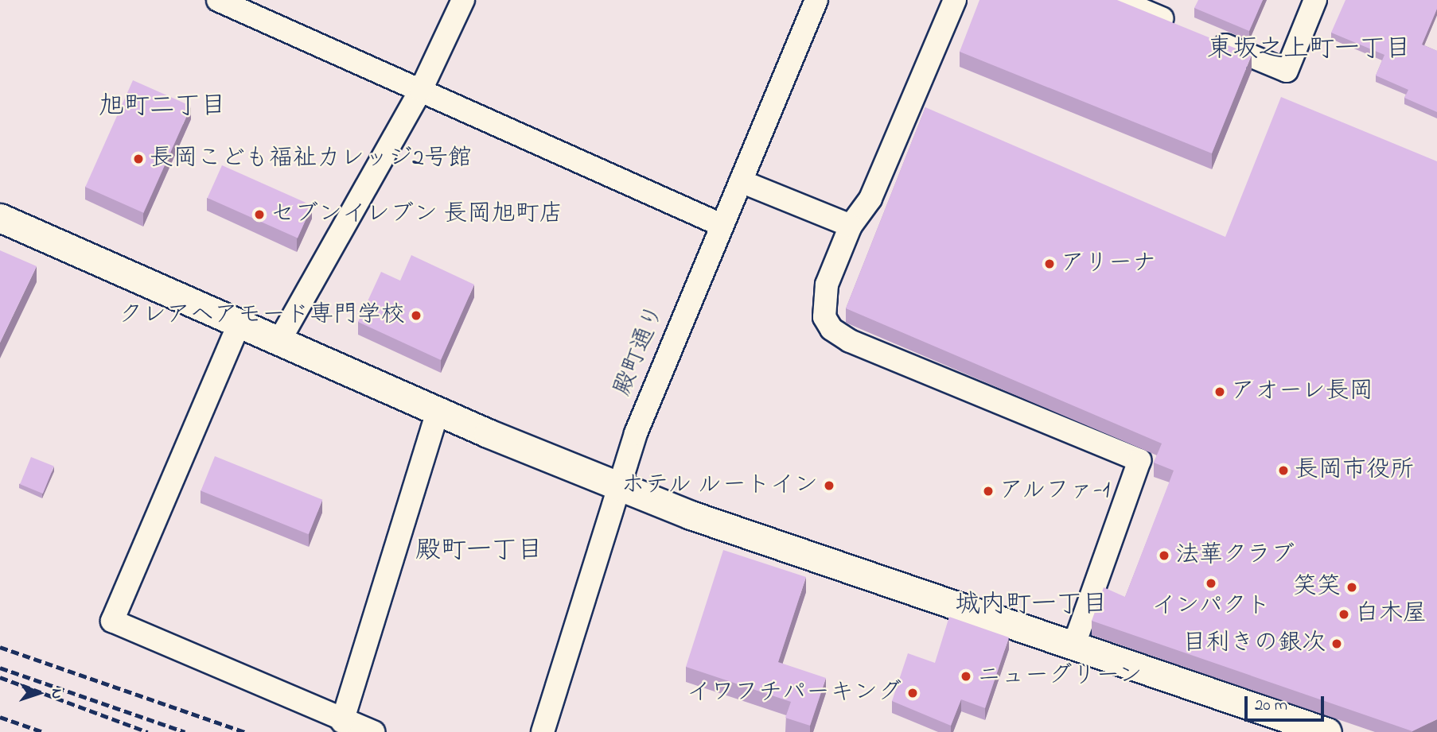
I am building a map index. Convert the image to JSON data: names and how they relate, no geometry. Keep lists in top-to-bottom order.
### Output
{
  "streets": {
    "street": ["殿町通り"]
  },
  "districts": [
    "東坂之上町一丁目",
    "旭町二丁目",
    "殿町一丁目",
    "城内町一丁目"
  ],
  "places": [
    "長岡こども福祉カレッジ2号館",
    "セブンイレブン 長岡旭町店",
    "アリーナ",
    "クレアヘアモード専門学校",
    "アオーレ長岡",
    "長岡市役所",
    "ホテル ルートイン",
    "アルファ-1",
    "法華クラブ",
    "インパクト",
    "笑笑",
    "白木屋",
    "目利きの銀次",
    "ニューグリーン",
    "イワフチパーキング"
  ],
  "scale_bar": "20 m",
  "north": "right"
}
